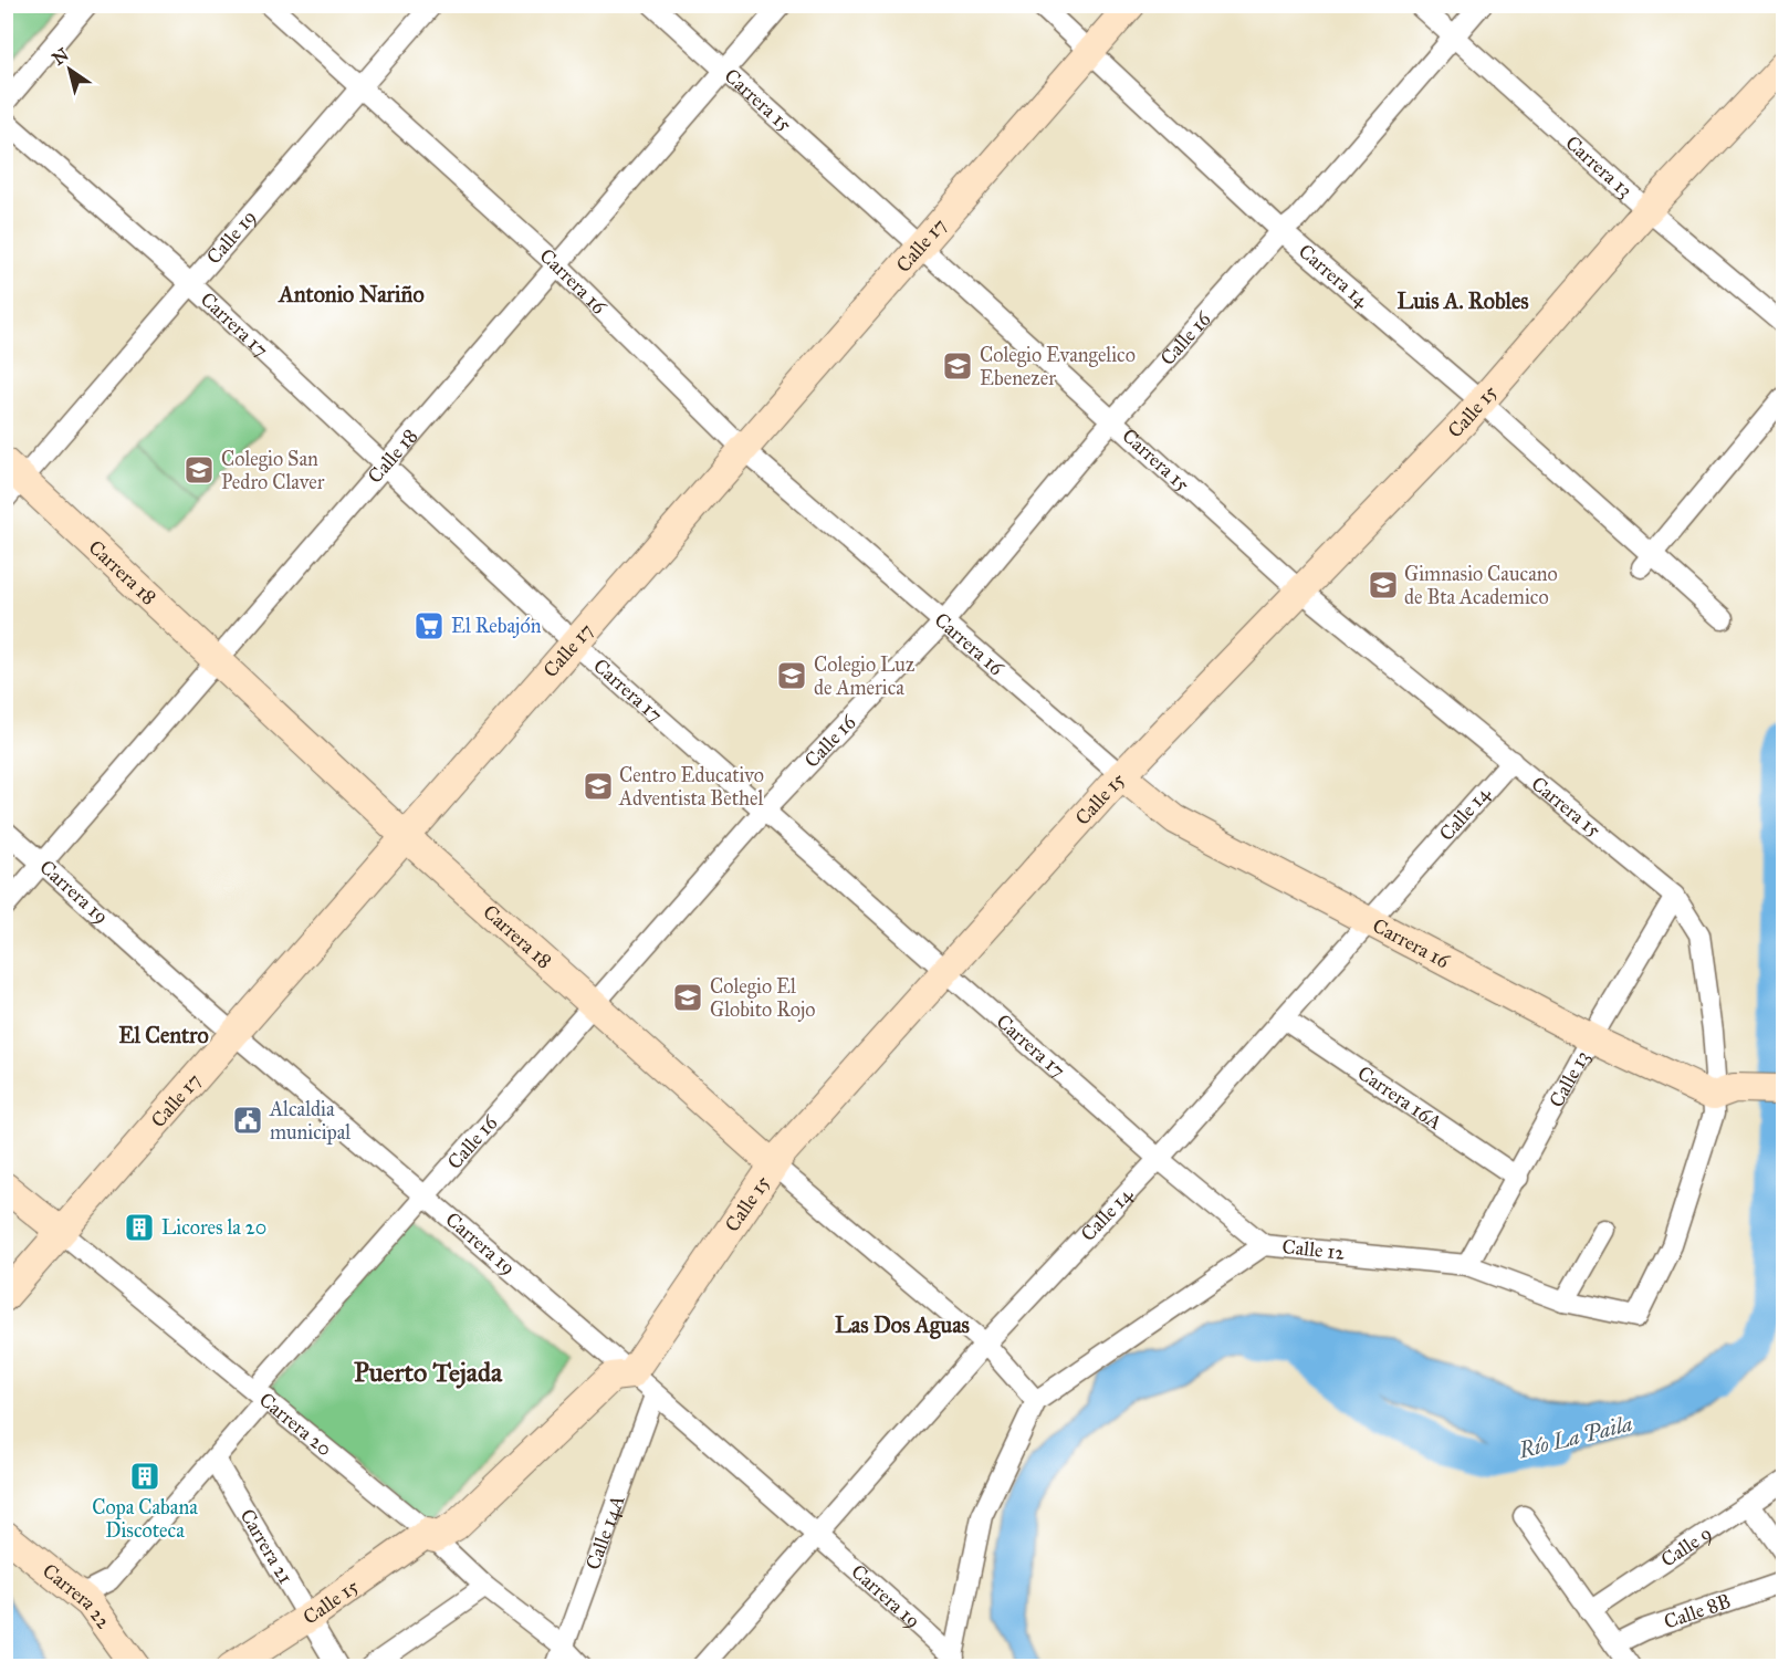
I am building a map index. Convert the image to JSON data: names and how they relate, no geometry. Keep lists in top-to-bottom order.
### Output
{
  "streets": {
    "street": [
      "Carrera 15",
      "Carrera 13",
      "Calle 19",
      "Calle 17",
      "Carrera 14",
      "Carrera 16",
      "Carrera 17",
      "Calle 16",
      "Calle 15",
      "Calle 18",
      "Carrera 18",
      "Calle 14",
      "Carrera 19",
      "Calle 13",
      "Carrera 16A",
      "Calle 12",
      "Carrera 20",
      "Calle 14A",
      "Calle 9",
      "Carrera 21",
      "Carrera 22",
      "Calle 8B"
    ]
  },
  "crossings": [
    ["Carrera 15", "Calle 17"],
    ["Carrera 15", "Carrera 16"],
    ["Carrera 15", "Calle 16"],
    ["Carrera 15", "Calle 15"],
    ["Carrera 15", "Calle 18"],
    ["Carrera 15", "Calle 14"],
    ["Carrera 15", "Calle 13"],
    ["Carrera 15", "Calle 12"],
    ["Carrera 13", "Calle 16"],
    ["Carrera 13", "Calle 15"],
    ["Calle 19", "Carrera 16"],
    ["Calle 19", "Carrera 17"],
    ["Calle 19", "Carrera 18"],
    ["Calle 17", "Carrera 14"],
    ["Calle 17", "Carrera 16"],
    ["Calle 17", "Carrera 17"],
    ["Calle 17", "Carrera 18"],
    ["Calle 17", "Carrera 19"],
    ["Calle 17", "Carrera 20"],
    ["Carrera 14", "Calle 16"],
    ["Carrera 14", "Calle 15"],
    ["Carrera 16", "Calle 16"],
    ["Carrera 16", "Calle 15"],
    ["Carrera 16", "Calle 18"],
    ["Carrera 16", "Calle 14"],
    ["Carrera 16", "Calle 13"],
    ["Carrera 16", "Calle 12"],
    ["Carrera 17", "Calle 16"],
    ["Carrera 17", "Calle 15"],
    ["Carrera 17", "Calle 18"],
    ["Carrera 17", "Calle 14"],
    ["Carrera 17", "Calle 12"],
    ["Calle 16", "Carrera 18"],
    ["Calle 16", "Carrera 19"],
    ["Calle 16", "Carrera 20"],
    ["Calle 16", "Carrera 21"],
    ["Calle 15", "Carrera 18"],
    ["Calle 15", "Carrera 19"],
    ["Calle 15", "Carrera 20"],
    ["Calle 15", "Carrera 21"],
    ["Calle 18", "Carrera 18"],
    ["Calle 18", "Carrera 19"],
    ["Carrera 18", "Calle 14"],
    ["Carrera 18", "Calle 12"],
    ["Calle 14", "Carrera 19"],
    ["Calle 14", "Carrera 16A"],
    ["Carrera 19", "Calle 14A"],
    ["Calle 13", "Carrera 16A"],
    ["Calle 13", "Calle 12"],
    ["Carrera 20", "Calle 14A"]
  ],
  "districts": [
    "Antonio Nariño",
    "Luis A. Robles",
    "El Centro",
    "Las Dos Aguas",
    "Puerto Tejada"
  ],
  "water": ["Río La Paila"],
  "places": {
    "school or university": [
      "Colegio Evangelico Ebenezer",
      "Colegio San Pedro Claver",
      "Gimnasio Caucano de Bta Academico",
      "Colegio Luz de America",
      "Centro Educativo Adventista Bethel",
      "Colegio El Globito Rojo"
    ],
    "supermarket": ["El Rebajón"],
    "public building": ["Alcaldia municipal"],
    "building": ["Licores la 20", "Copa Cabana Discoteca"]
  },
  "north": "top left"
}
